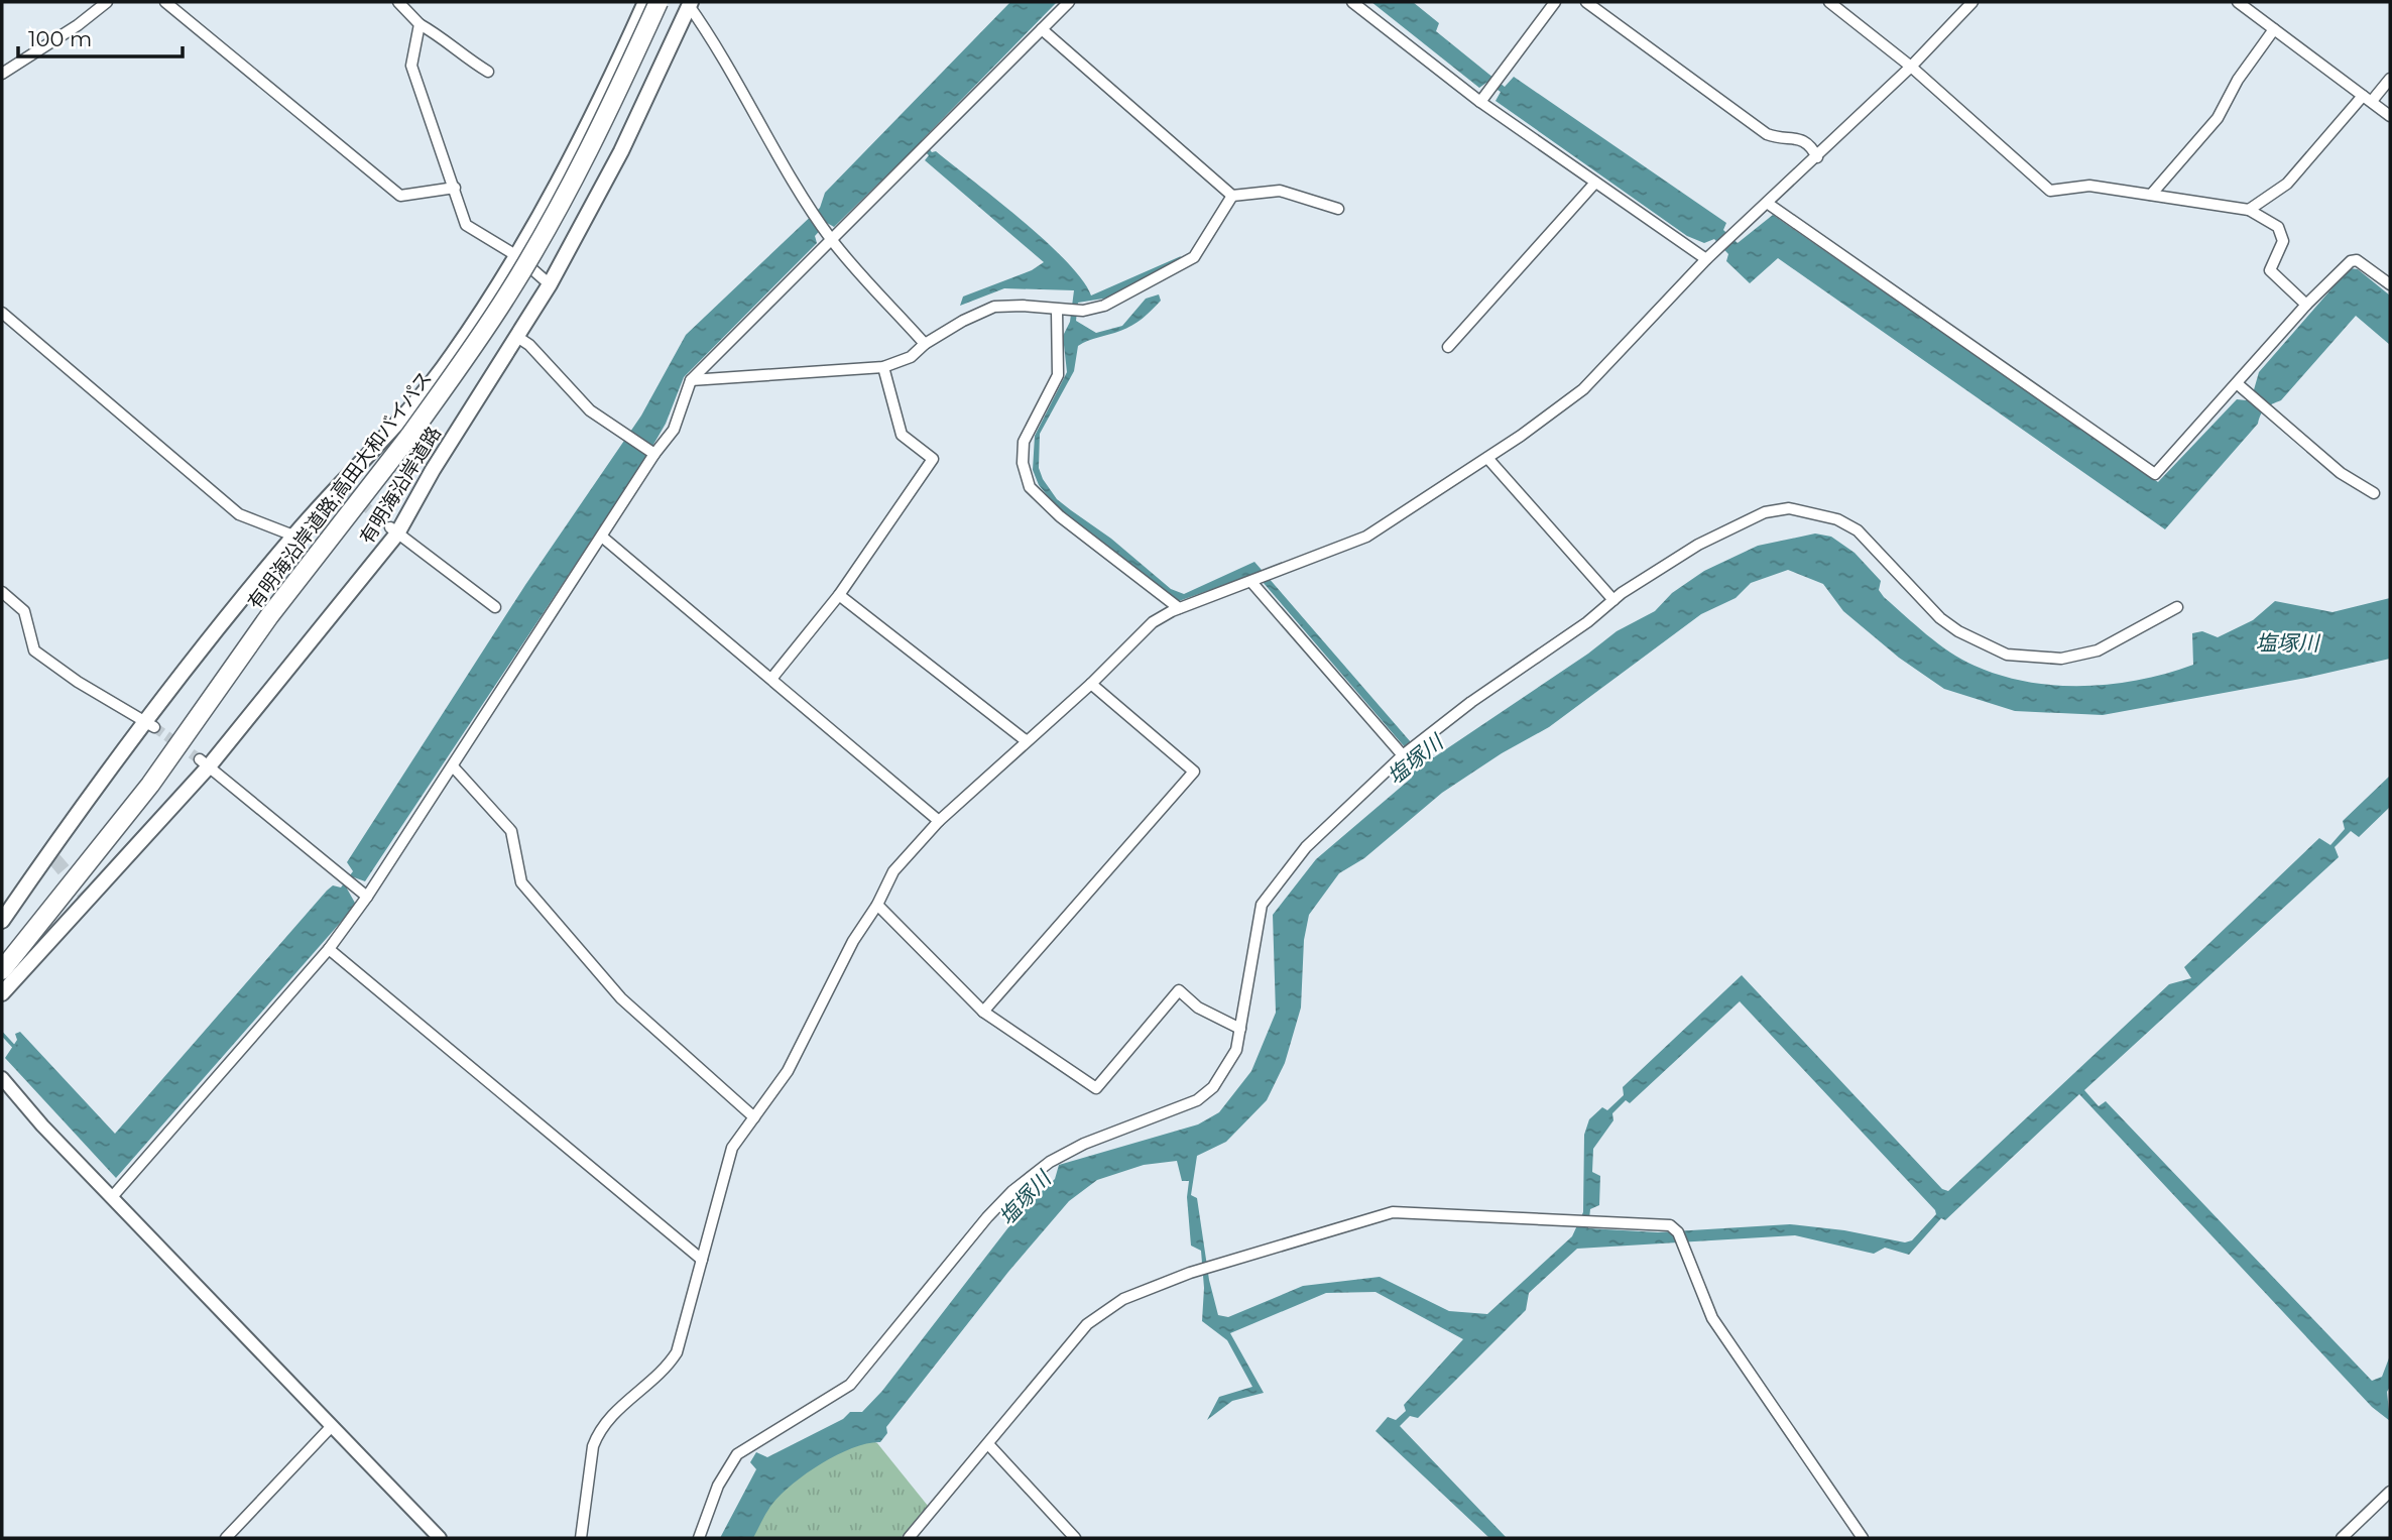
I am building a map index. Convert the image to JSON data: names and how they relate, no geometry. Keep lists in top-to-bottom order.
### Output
{
  "streets": {
    "highway": ["有明海沿岸道路;高田大和バイパス"],
    "main road": ["有明海沿岸道路"]
  },
  "water": ["塩塚川"],
  "scale_bar": "100 m"
}
